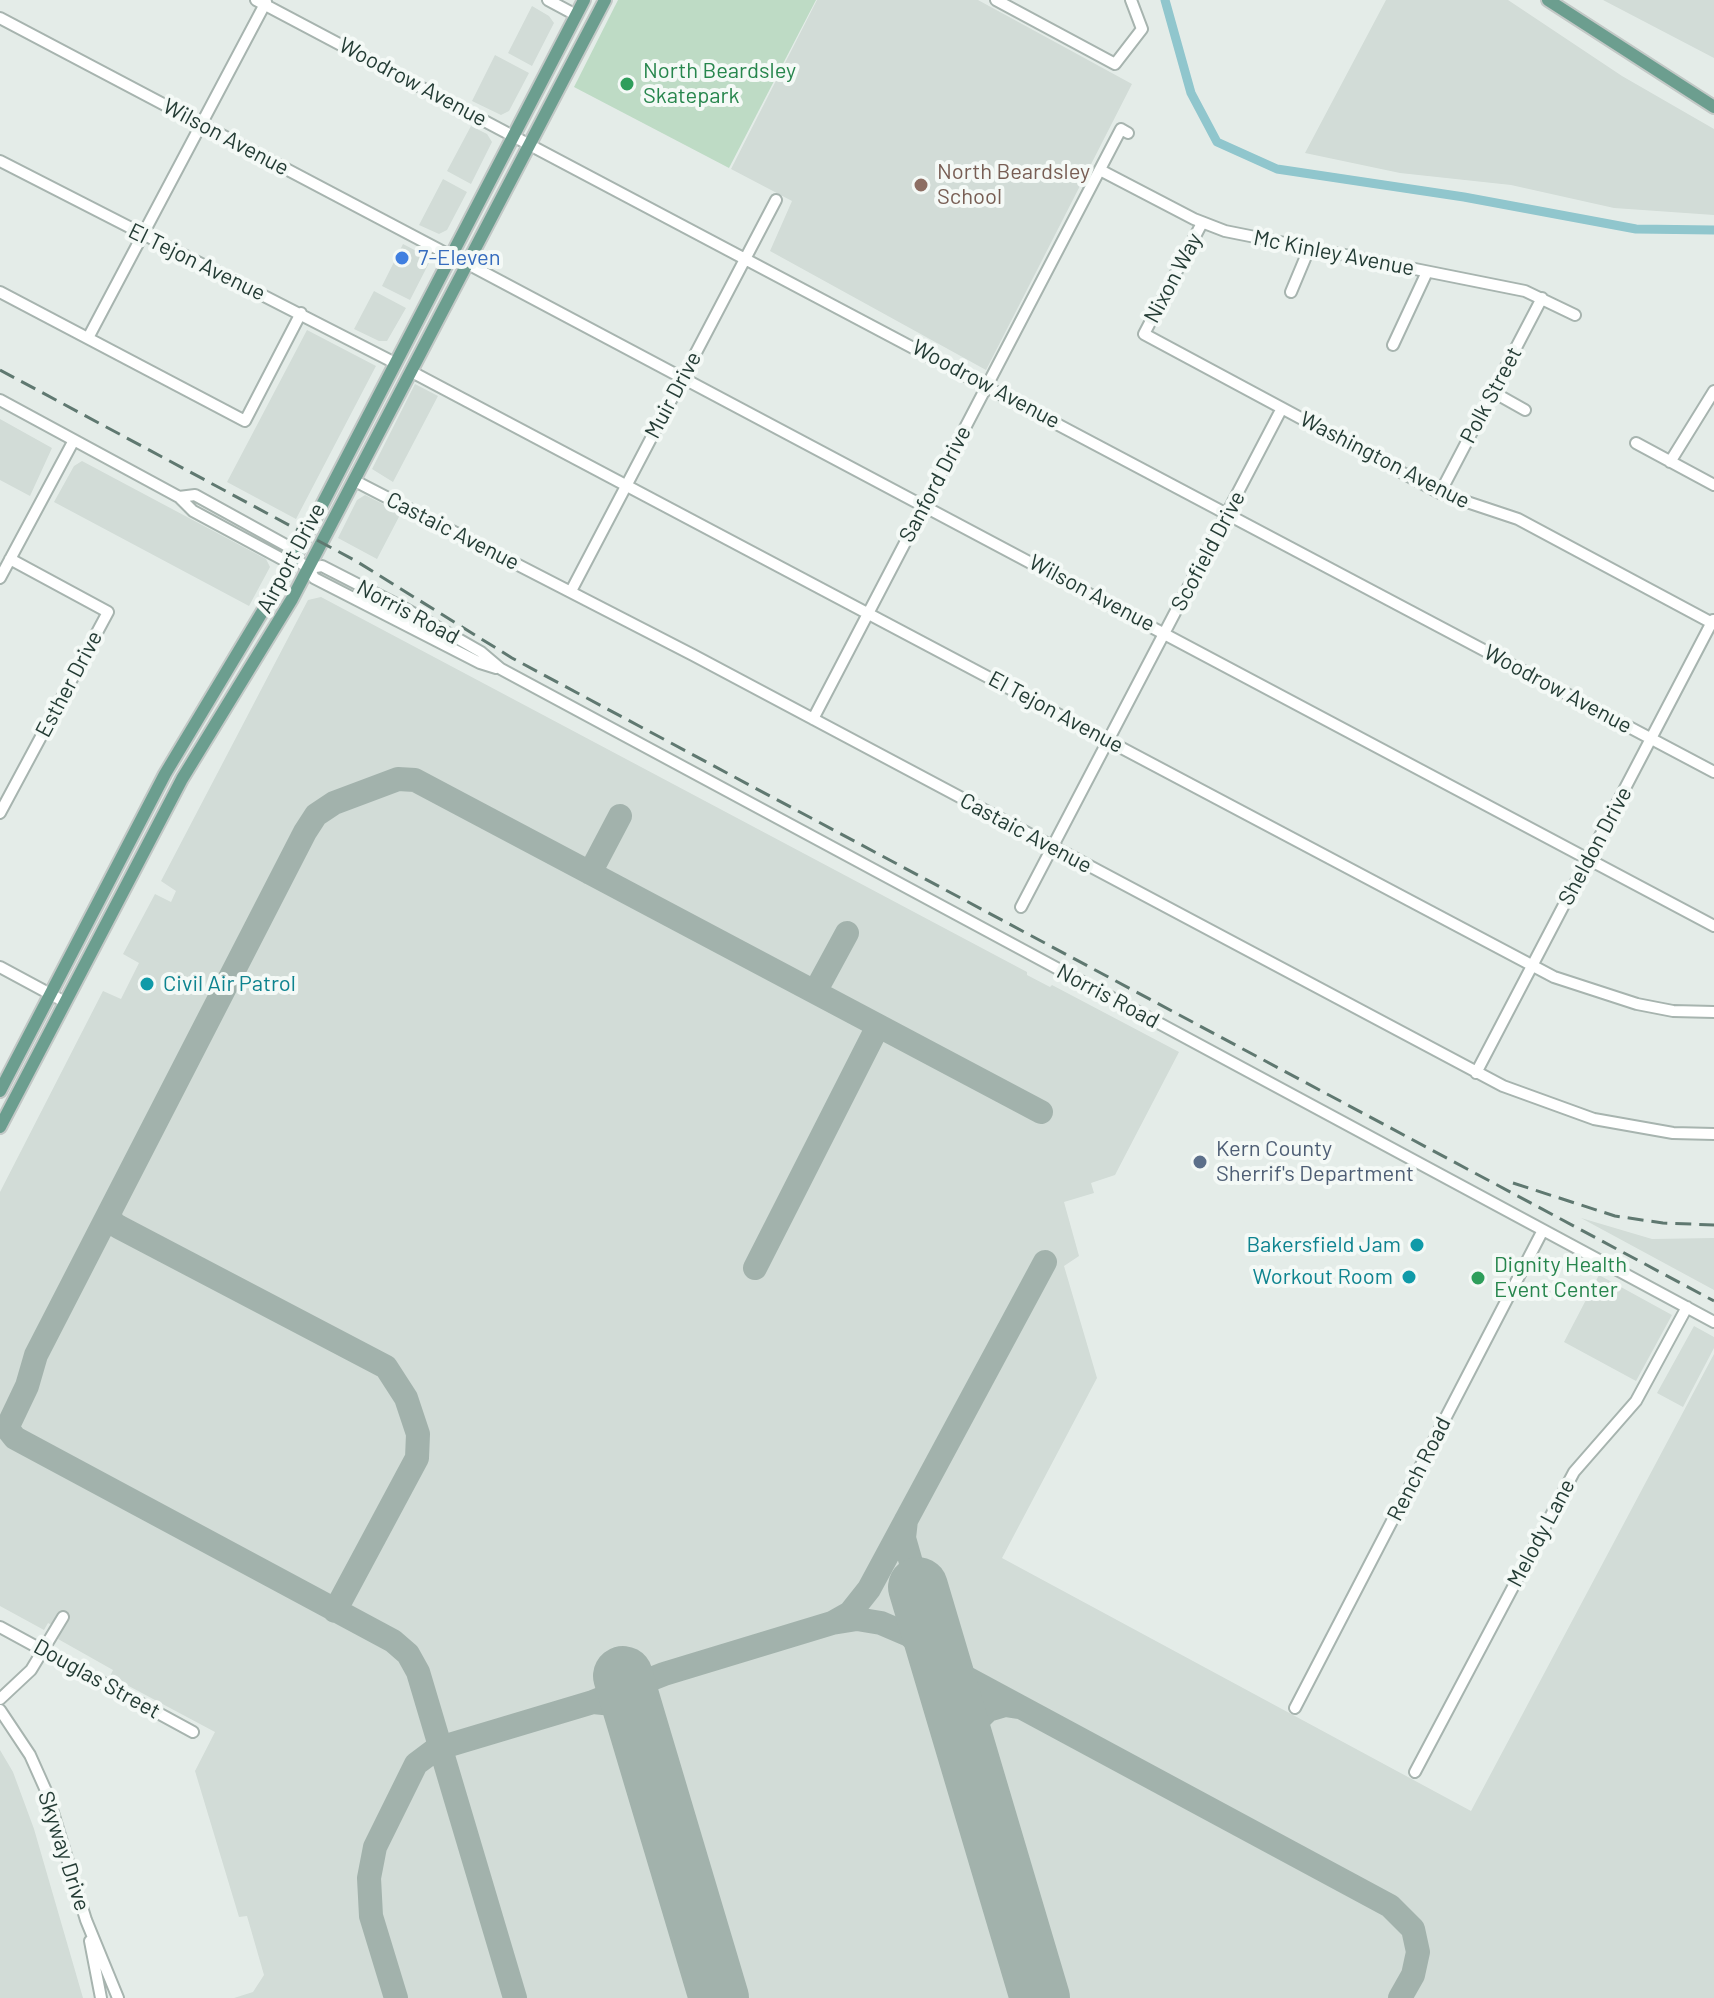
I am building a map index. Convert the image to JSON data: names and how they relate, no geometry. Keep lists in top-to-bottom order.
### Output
{
  "streets": {
    "main road": ["Airport Drive"],
    "street": [
      "Woodrow Avenue",
      "Wilson Avenue",
      "Mc Kinley Avenue",
      "El Tejon Avenue",
      "Nixon Way",
      "Muir Drive",
      "Polk Street",
      "Washington Avenue",
      "Sanford Drive",
      "Castaic Avenue",
      "Scofield Drive",
      "Norris Road",
      "Esther Drive",
      "Sheldon Drive",
      "Rench Road",
      "Melody Lane",
      "Douglas Street",
      "Skyway Drive"
    ]
  },
  "crossings": [
    ["Woodrow Avenue", "Muir Drive"],
    ["Woodrow Avenue", "Sanford Drive"],
    ["Woodrow Avenue", "Scofield Drive"],
    ["Woodrow Avenue", "Airport Drive"],
    ["Woodrow Avenue", "Sheldon Drive"],
    ["Wilson Avenue", "Muir Drive"],
    ["Wilson Avenue", "Sanford Drive"],
    ["Wilson Avenue", "Scofield Drive"],
    ["Wilson Avenue", "Airport Drive"],
    ["Wilson Avenue", "Sheldon Drive"],
    ["Mc Kinley Avenue", "Nixon Way"],
    ["Mc Kinley Avenue", "Polk Street"],
    ["Mc Kinley Avenue", "Sanford Drive"],
    ["El Tejon Avenue", "Muir Drive"],
    ["El Tejon Avenue", "Sanford Drive"],
    ["El Tejon Avenue", "Scofield Drive"],
    ["El Tejon Avenue", "Airport Drive"],
    ["El Tejon Avenue", "Sheldon Drive"],
    ["Nixon Way", "Washington Avenue"],
    ["Muir Drive", "Castaic Avenue"],
    ["Polk Street", "Washington Avenue"],
    ["Washington Avenue", "Scofield Drive"],
    ["Washington Avenue", "Sheldon Drive"],
    ["Sanford Drive", "Castaic Avenue"],
    ["Castaic Avenue", "Scofield Drive"],
    ["Castaic Avenue", "Airport Drive"],
    ["Castaic Avenue", "Sheldon Drive"],
    ["Airport Drive", "Norris Road"],
    ["Norris Road", "Rench Road"],
    ["Norris Road", "Melody Lane"]
  ],
  "places": [
    "North Beardsley Skatepark",
    "North Beardsley School",
    "7-Eleven",
    "Civil Air Patrol",
    "Kern County Sherrif's Department",
    "Bakersfield Jam",
    "Workout Room",
    "Dignity Health Event Center"
  ]
}
